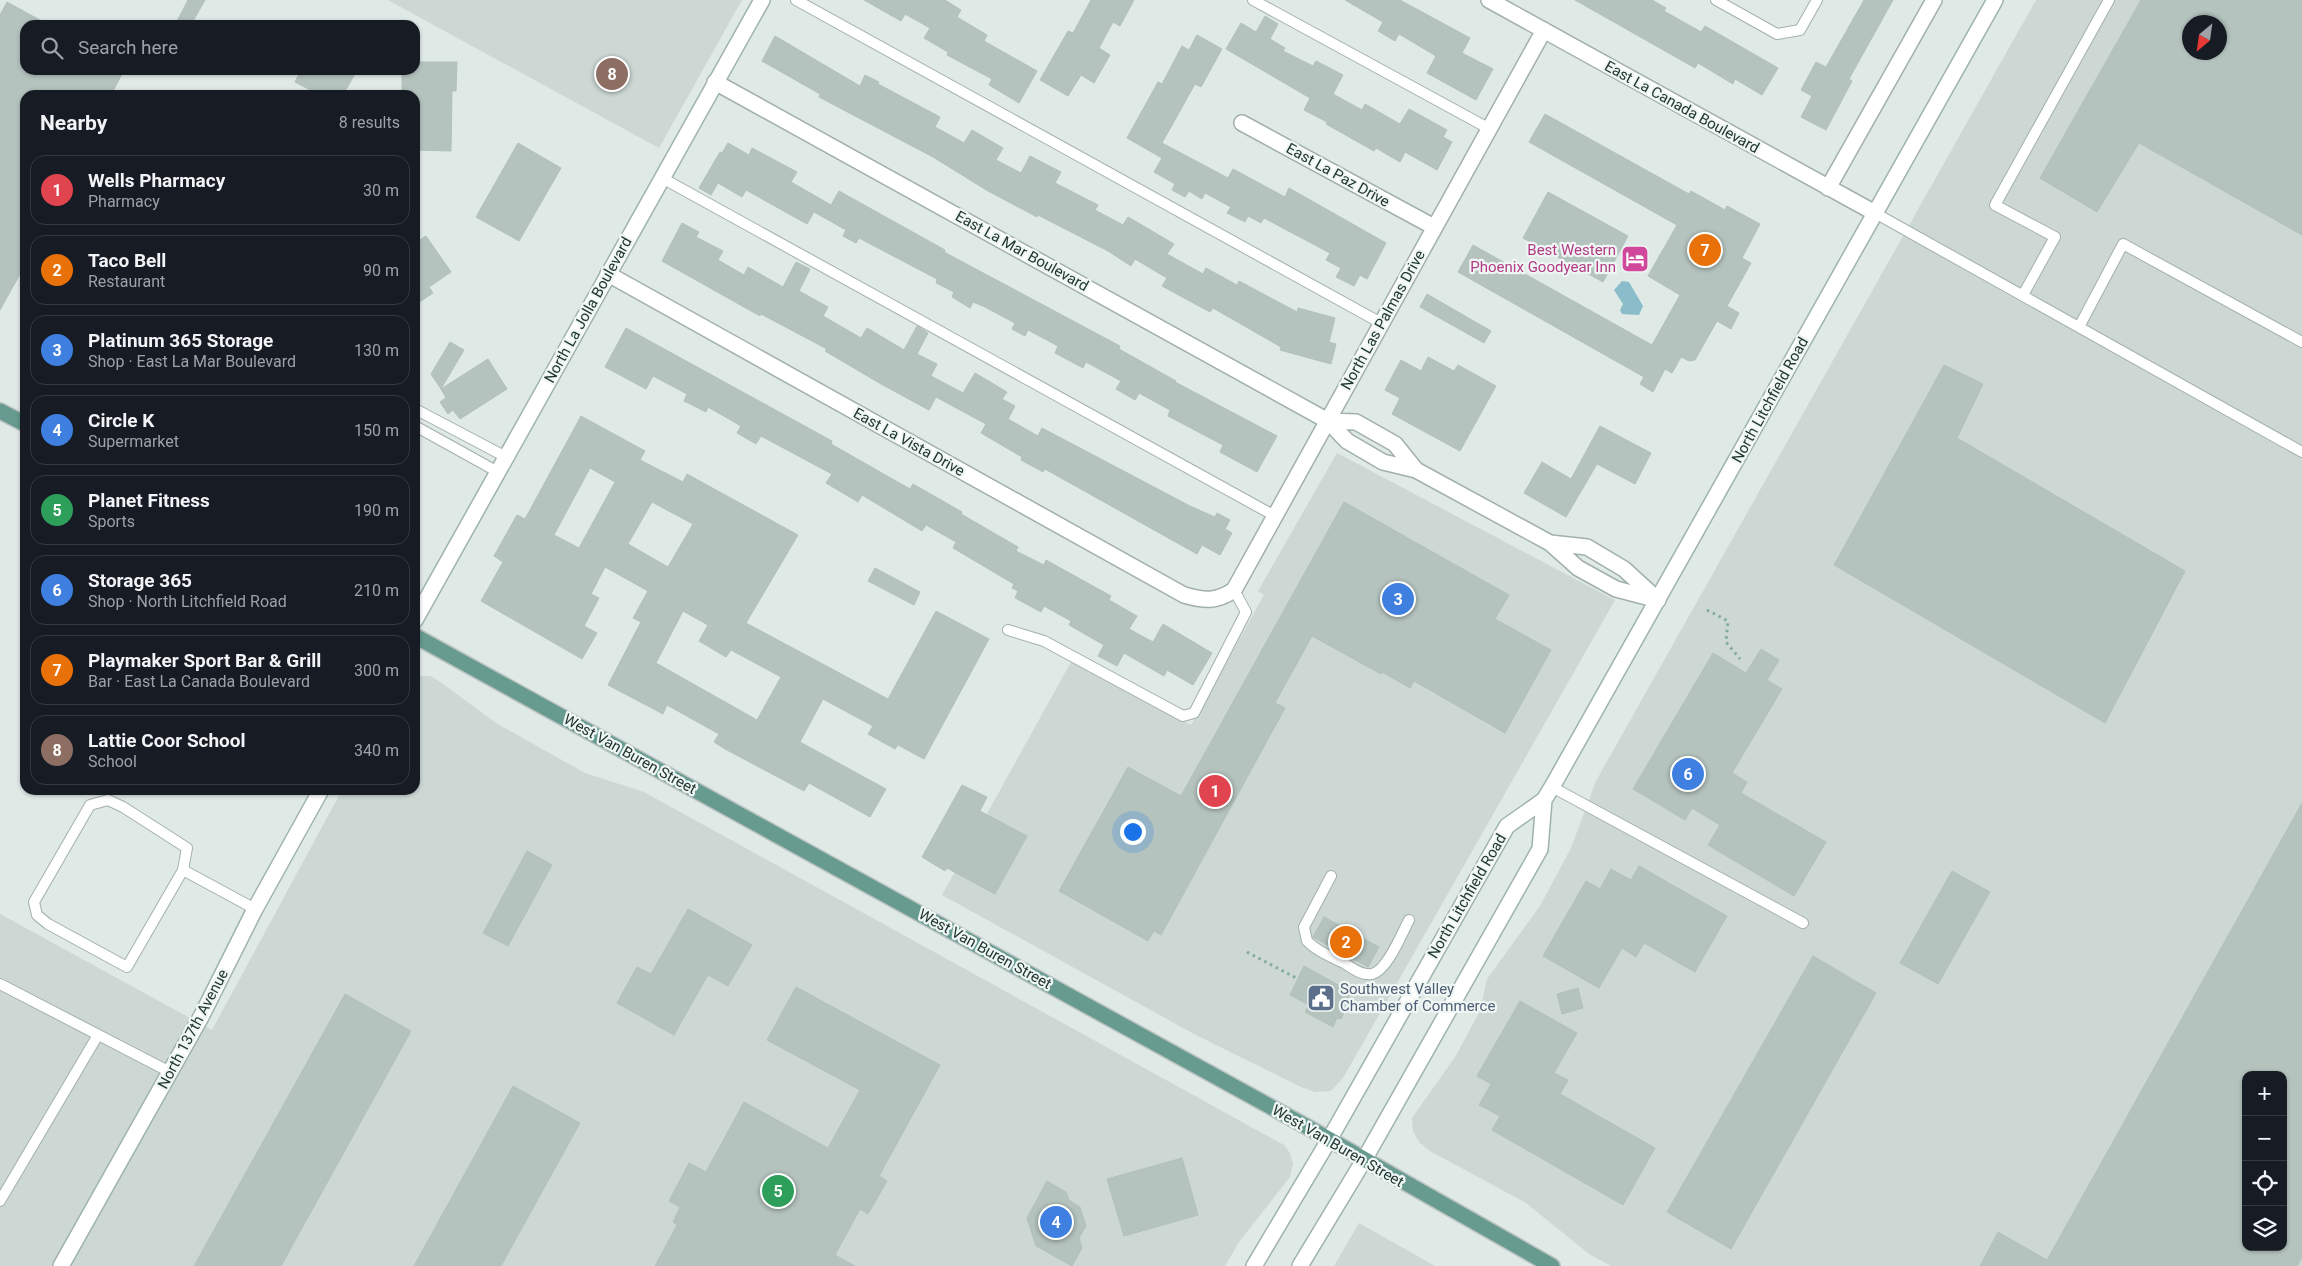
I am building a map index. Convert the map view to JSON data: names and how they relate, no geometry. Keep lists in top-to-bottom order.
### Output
{
  "streets": {
    "main road": ["West Van Buren Street"],
    "street": [
      "East La Canada Boulevard",
      "East La Paz Drive",
      "East La Mar Boulevard",
      "North La Jolla Boulevard",
      "North Las Palmas Drive",
      "North Litchfield Road",
      "East La Vista Drive",
      "North 137th Avenue"
    ]
  },
  "crossings": [
    ["East La Canada Boulevard", "North Las Palmas Drive"],
    ["East La Canada Boulevard", "North Litchfield Road"],
    ["East La Paz Drive", "North Las Palmas Drive"],
    ["East La Mar Boulevard", "North La Jolla Boulevard"],
    ["East La Mar Boulevard", "North Las Palmas Drive"],
    ["East La Mar Boulevard", "North Litchfield Road"],
    ["North La Jolla Boulevard", "East La Vista Drive"],
    ["North Las Palmas Drive", "East La Vista Drive"],
    ["North Litchfield Road", "West Van Buren Street"]
  ],
  "places": {
    "hotel": ["Best Western Phoenix Goodyear Inn"],
    "public building": ["Southwest Valley Chamber of Commerce"]
  },
  "north": "bottom left",
  "page": {
    "search": "Search here",
    "pins": [
      "8",
      "7",
      "3",
      "6",
      "1",
      "2",
      "5",
      "4"
    ],
    "heading": ["Nearby", "8 results"],
    "list": [
      {
        "mark": "1",
        "name": "Wells Pharmacy",
        "note": "Pharmacy",
        "value": "30 m"
      },
      {
        "mark": "2",
        "name": "Taco Bell",
        "note": "Restaurant",
        "value": "90 m"
      },
      {
        "mark": "3",
        "name": "Platinum 365 Storage",
        "note": "Shop · East La Mar Boulevard",
        "value": "130 m"
      },
      {
        "mark": "4",
        "name": "Circle K",
        "note": "Supermarket",
        "value": "150 m"
      },
      {
        "mark": "5",
        "name": "Planet Fitness",
        "note": "Sports",
        "value": "190 m"
      },
      {
        "mark": "6",
        "name": "Storage 365",
        "note": "Shop · North Litchfield Road",
        "value": "210 m"
      },
      {
        "mark": "7",
        "name": "Playmaker Sport Bar & Grill",
        "note": "Bar · East La Canada Boulevard",
        "value": "300 m"
      },
      {
        "mark": "8",
        "name": "Lattie Coor School",
        "note": "School",
        "value": "340 m"
      }
    ],
    "map_buttons": ["+", "−"]
  }
}
